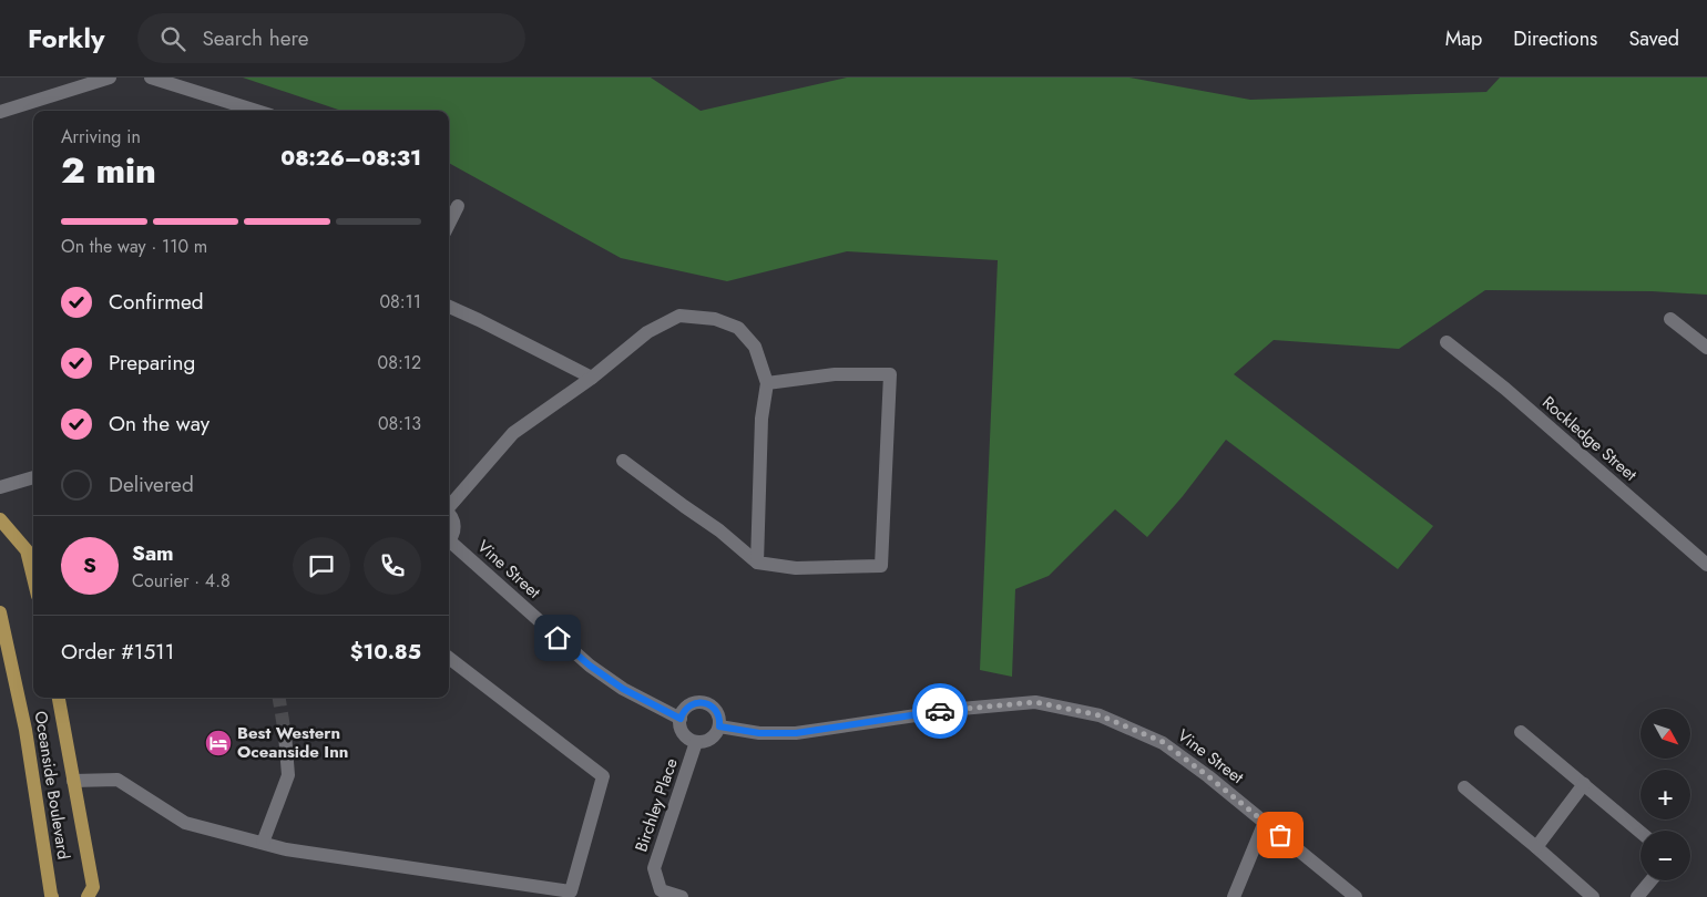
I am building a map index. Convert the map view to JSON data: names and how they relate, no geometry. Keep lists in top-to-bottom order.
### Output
{
  "streets": {
    "main road": ["Oceanside Boulevard"],
    "street": ["Rockledge Street", "Vine Street", "Birchley Place"]
  },
  "crossings": [
    ["Vine Street", "Birchley Place"]
  ],
  "places": {
    "hotel": ["Best Western Oceanside Inn"]
  },
  "north": "bottom right",
  "page": {
    "header": "Forkly",
    "search": "Search here",
    "nav": ["Map", "Directions", "Saved"],
    "heading": ["2 min", "Arriving in", "08:26–08:31"],
    "panel": [
      "Sam",
      "Courier · 4.8",
      "Order #1511",
      "$10.85"
    ],
    "bar": "On the way · 110 m",
    "list": [
      ["Confirmed", "08:11"],
      ["Preparing", "08:12"],
      ["On the way", "08:13"],
      "Delivered"
    ],
    "round": "S",
    "map_buttons": ["+", "−"]
  }
}
